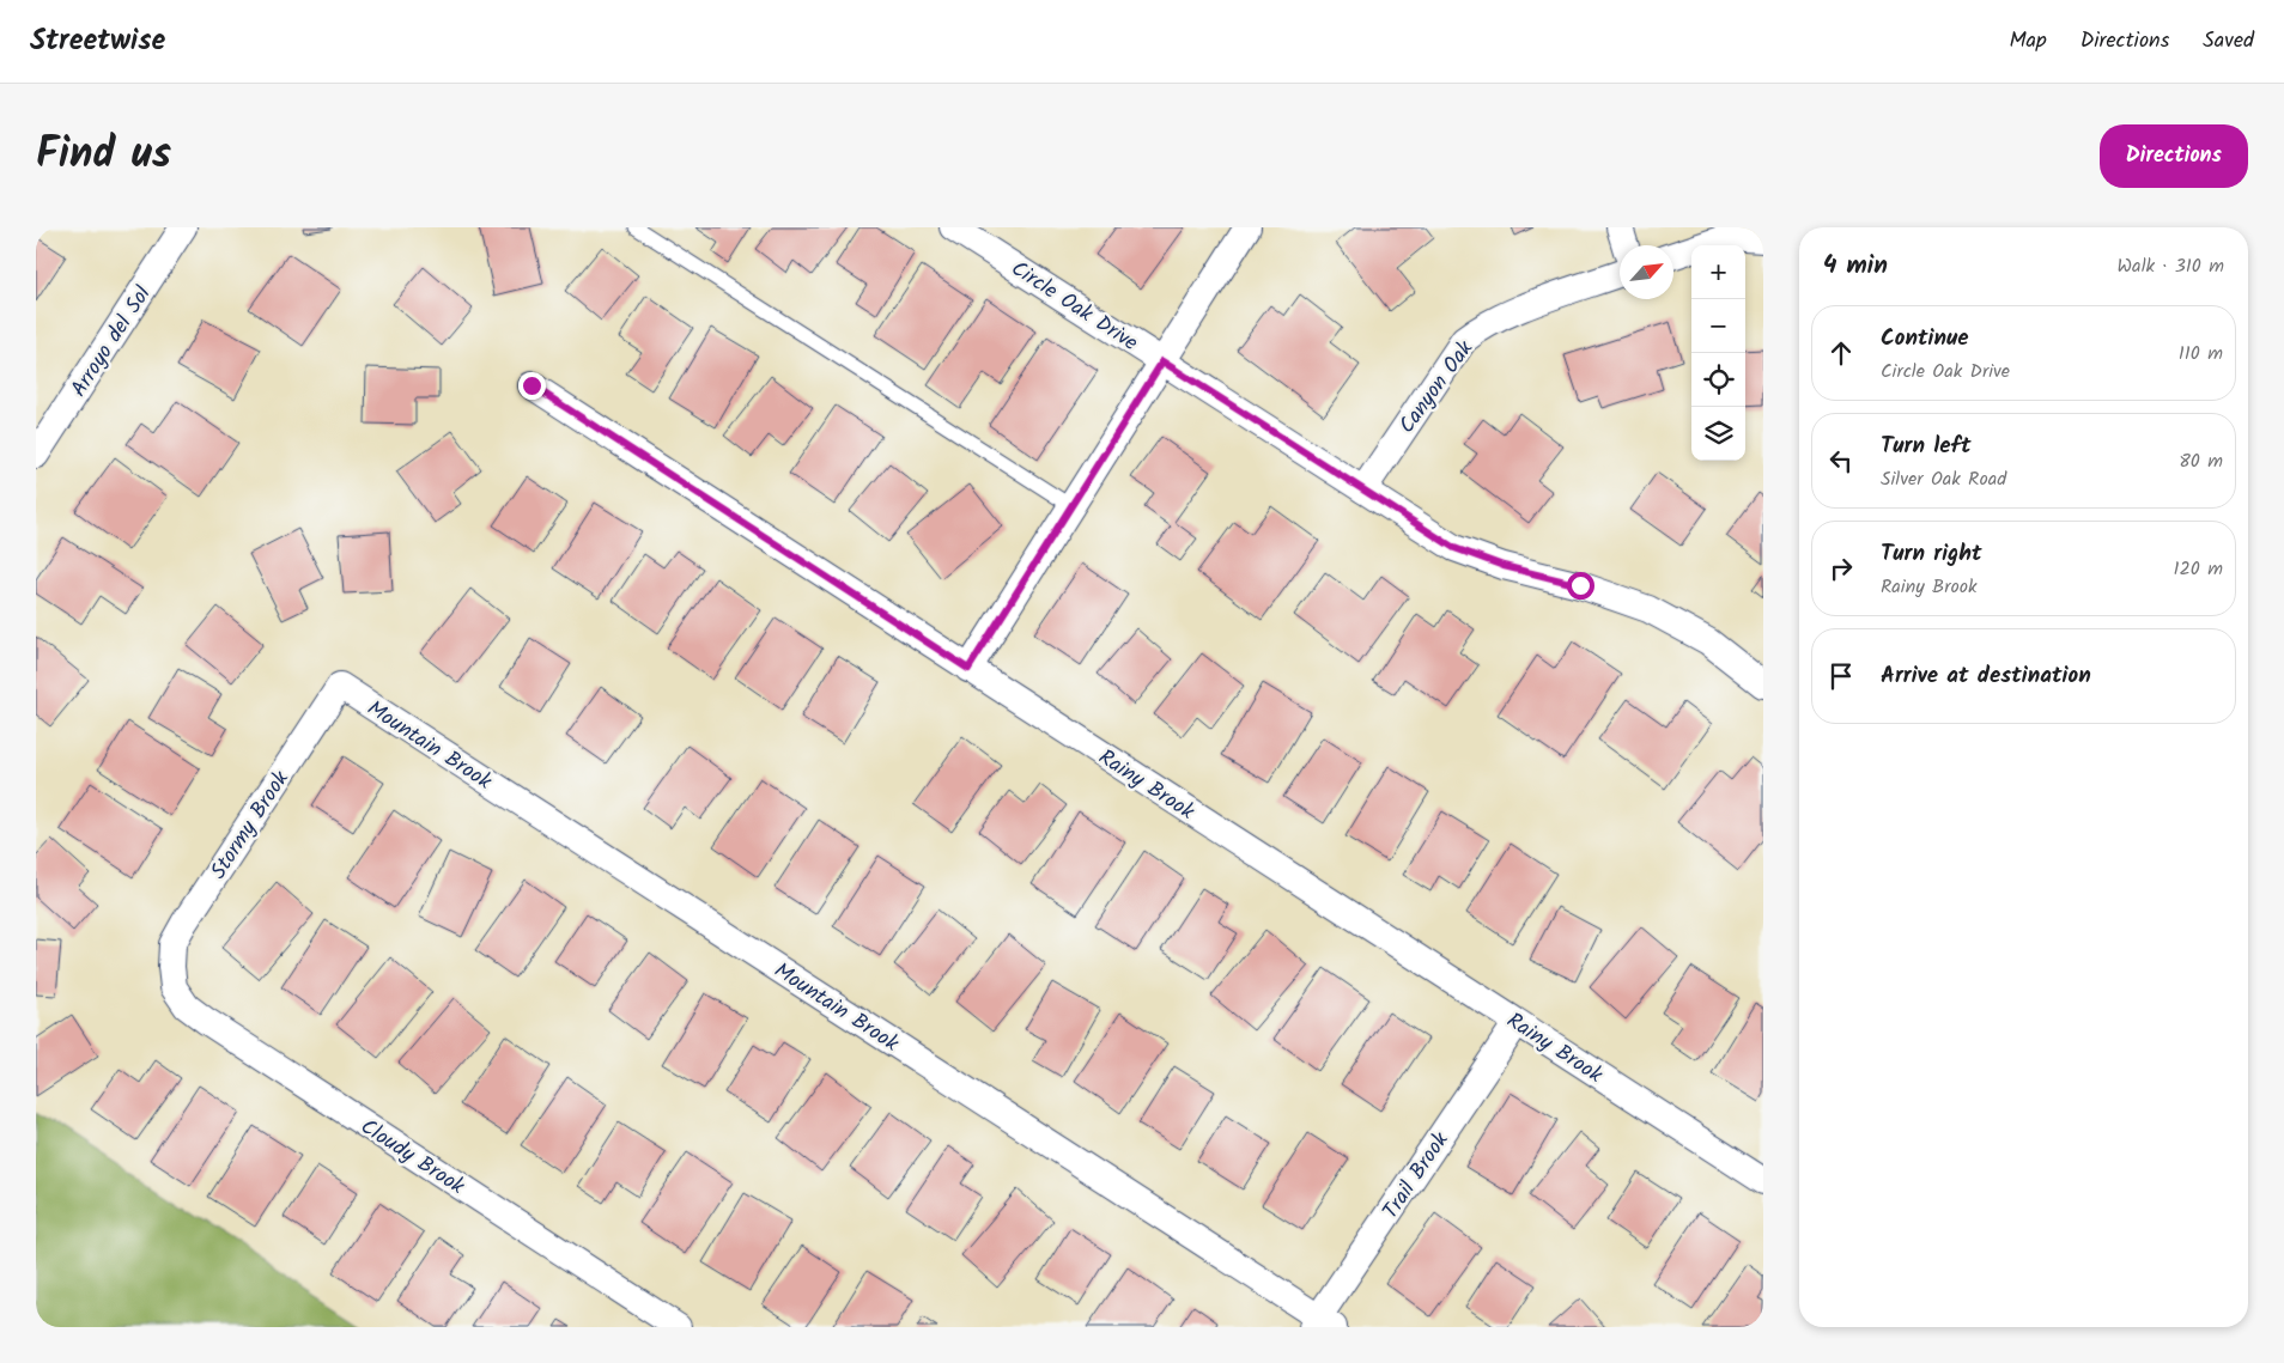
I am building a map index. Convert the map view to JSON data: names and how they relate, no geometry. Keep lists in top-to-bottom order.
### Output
{
  "streets": {
    "street": [
      "Circle Oak Drive",
      "Arroyo del Sol",
      "Canyon Oak",
      "Mountain Brook",
      "Rainy Brook",
      "Stormy Brook",
      "Cloudy Brook",
      "Trail Brook"
    ]
  },
  "crossings": [
    ["Circle Oak Drive", "Canyon Oak"],
    ["Mountain Brook", "Stormy Brook"],
    ["Mountain Brook", "Trail Brook"],
    ["Rainy Brook", "Trail Brook"],
    ["Stormy Brook", "Cloudy Brook"]
  ],
  "north": "top right",
  "page": {
    "header": "Streetwise",
    "nav": ["Map", "Directions", "Saved"],
    "title": "Find us",
    "buttons": "Directions",
    "heading": ["4 min", "Walk · 310 m"],
    "map_buttons": ["+", "−"],
    "list": [
      ["Continue", "Circle Oak Drive", "110 m"],
      ["Turn left", "Silver Oak Road", "80 m"],
      ["Turn right", "Rainy Brook", "120 m"],
      "Arrive at destination"
    ]
  }
}
